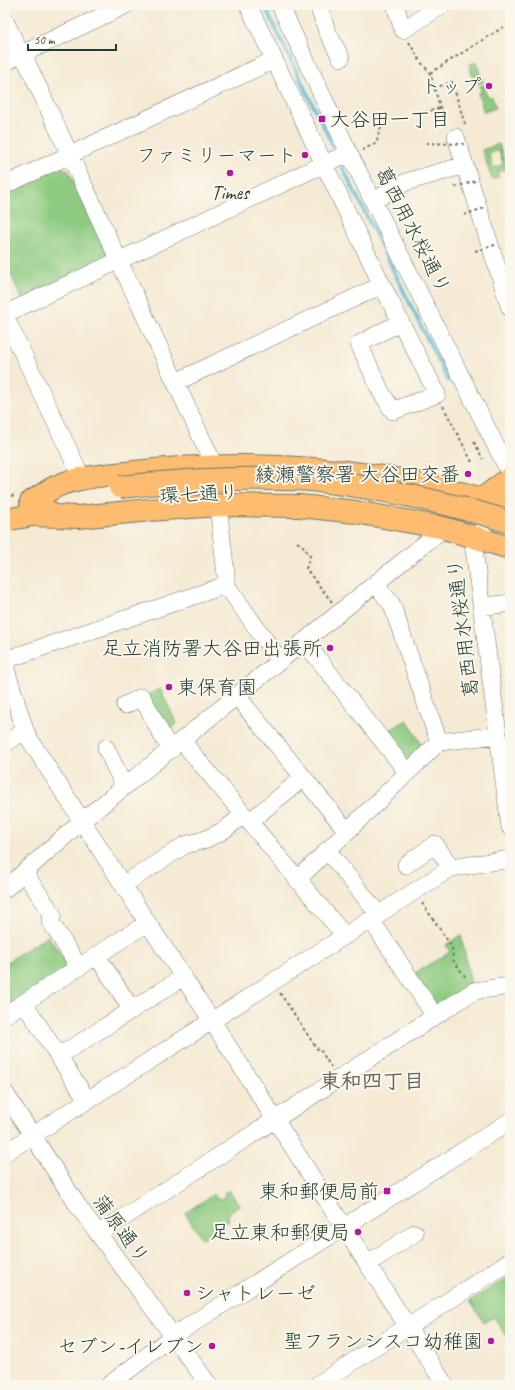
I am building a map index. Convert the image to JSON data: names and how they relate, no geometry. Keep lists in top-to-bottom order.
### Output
{
  "streets": {
    "main road": ["環七通り"],
    "street": ["葛西用水桜通り", "蒲原通り"]
  },
  "districts": ["東和四丁目"],
  "places": {
    "other": [
      "トップ",
      "ファミリーマート",
      "Times",
      "綾瀬警察署 大谷田交番",
      "足立消防署大谷田出張所",
      "東保育園",
      "足立東和郵便局",
      "シャトレーゼ",
      "聖フランシスコ幼稚園",
      "セブン-イレブン"
    ],
    "transit": ["大谷田一丁目", "東和郵便局前"]
  },
  "scale_bar": "50 m"
}
